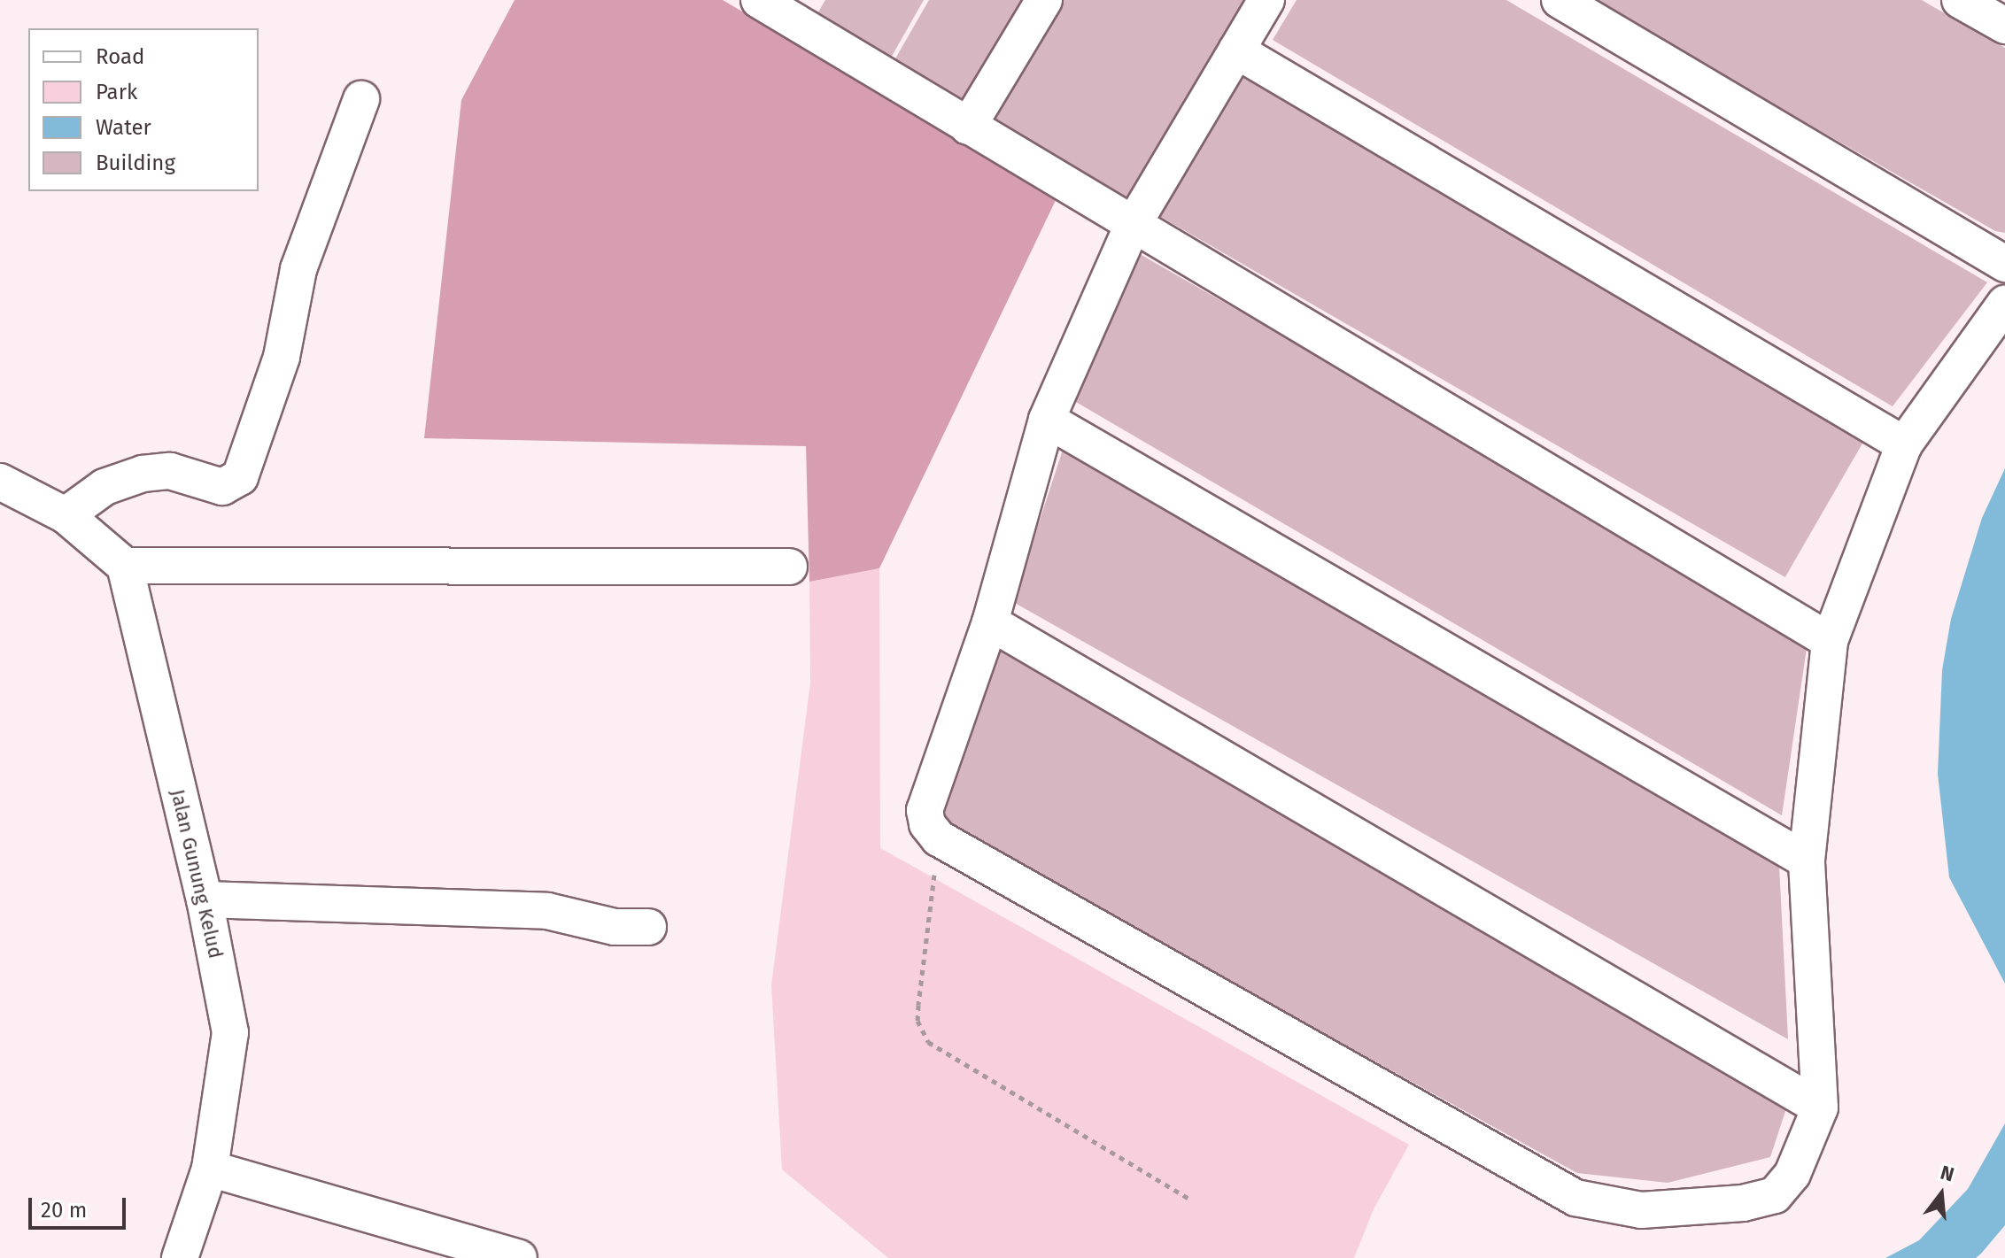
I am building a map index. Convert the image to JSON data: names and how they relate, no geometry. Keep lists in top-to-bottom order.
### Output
{
  "streets": {
    "street": ["Jalan Gunung Kelud"]
  },
  "legend": [
    "Road",
    "Park",
    "Water",
    "Building"
  ],
  "scale_bar": "20 m",
  "north": "top"
}
